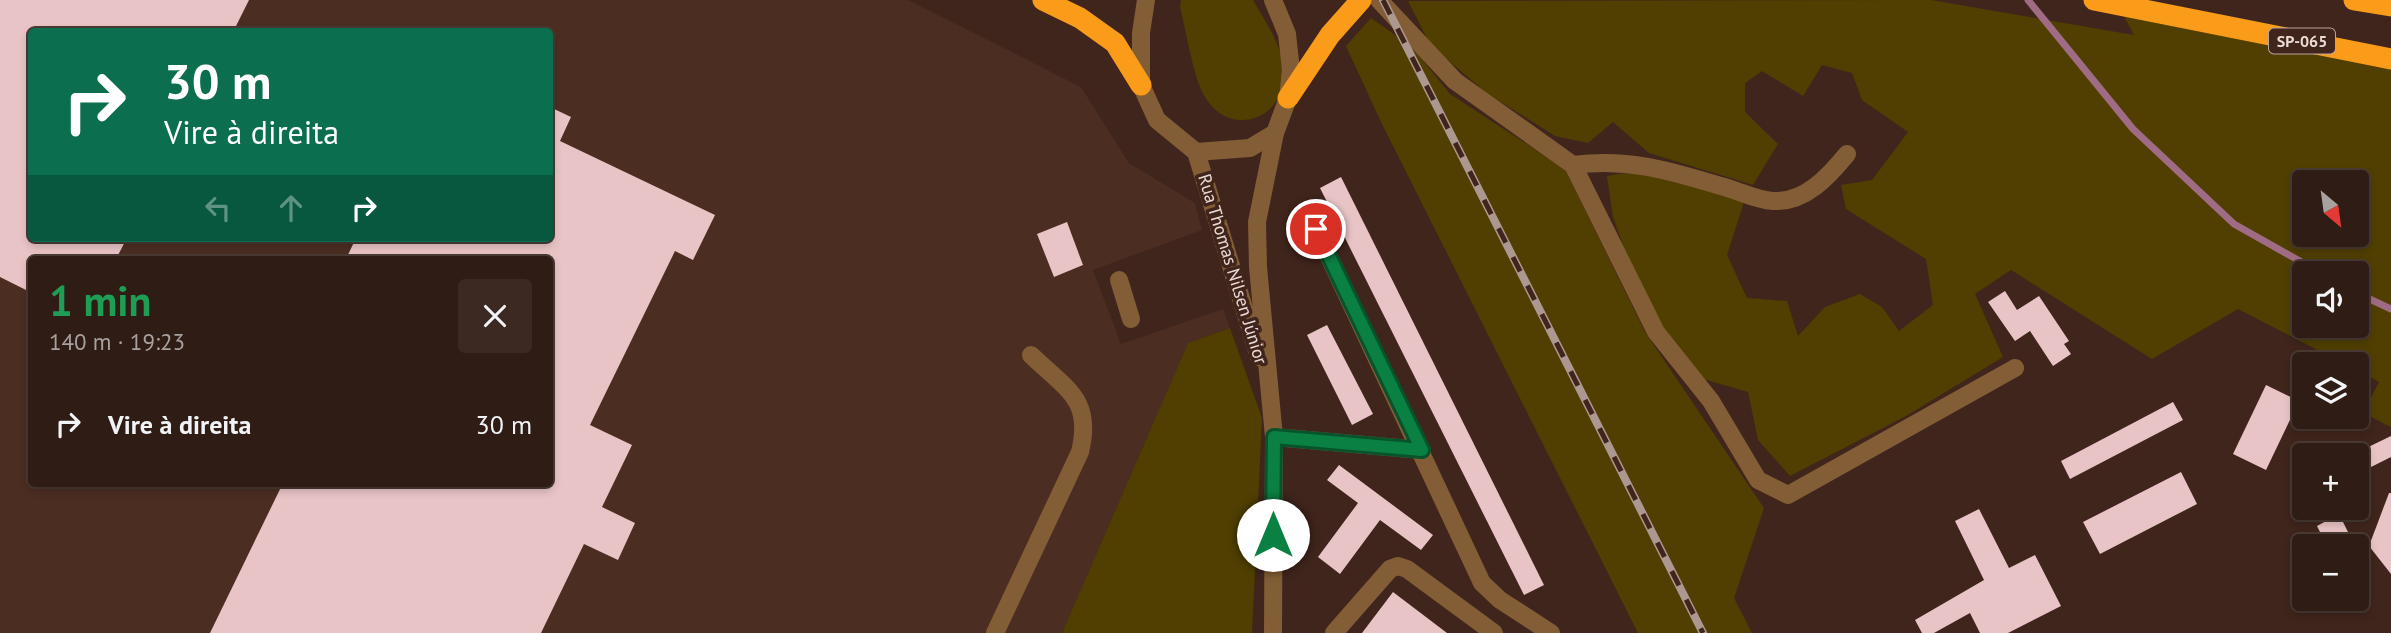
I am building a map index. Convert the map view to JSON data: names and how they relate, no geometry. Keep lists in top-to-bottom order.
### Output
{
  "streets": {
    "highway": ["SP-065"],
    "street": ["Rua Thomas Nilsen Júnior"]
  },
  "north": "bottom right",
  "page": {
    "turn": ["30 m", "Vire à direita"],
    "map_buttons": ["+", "−"],
    "heading": ["1 min", "140 m · 19:23"],
    "list": [
      {
        "name": "Vire à direita",
        "value": "30 m"
      }
    ]
  }
}
